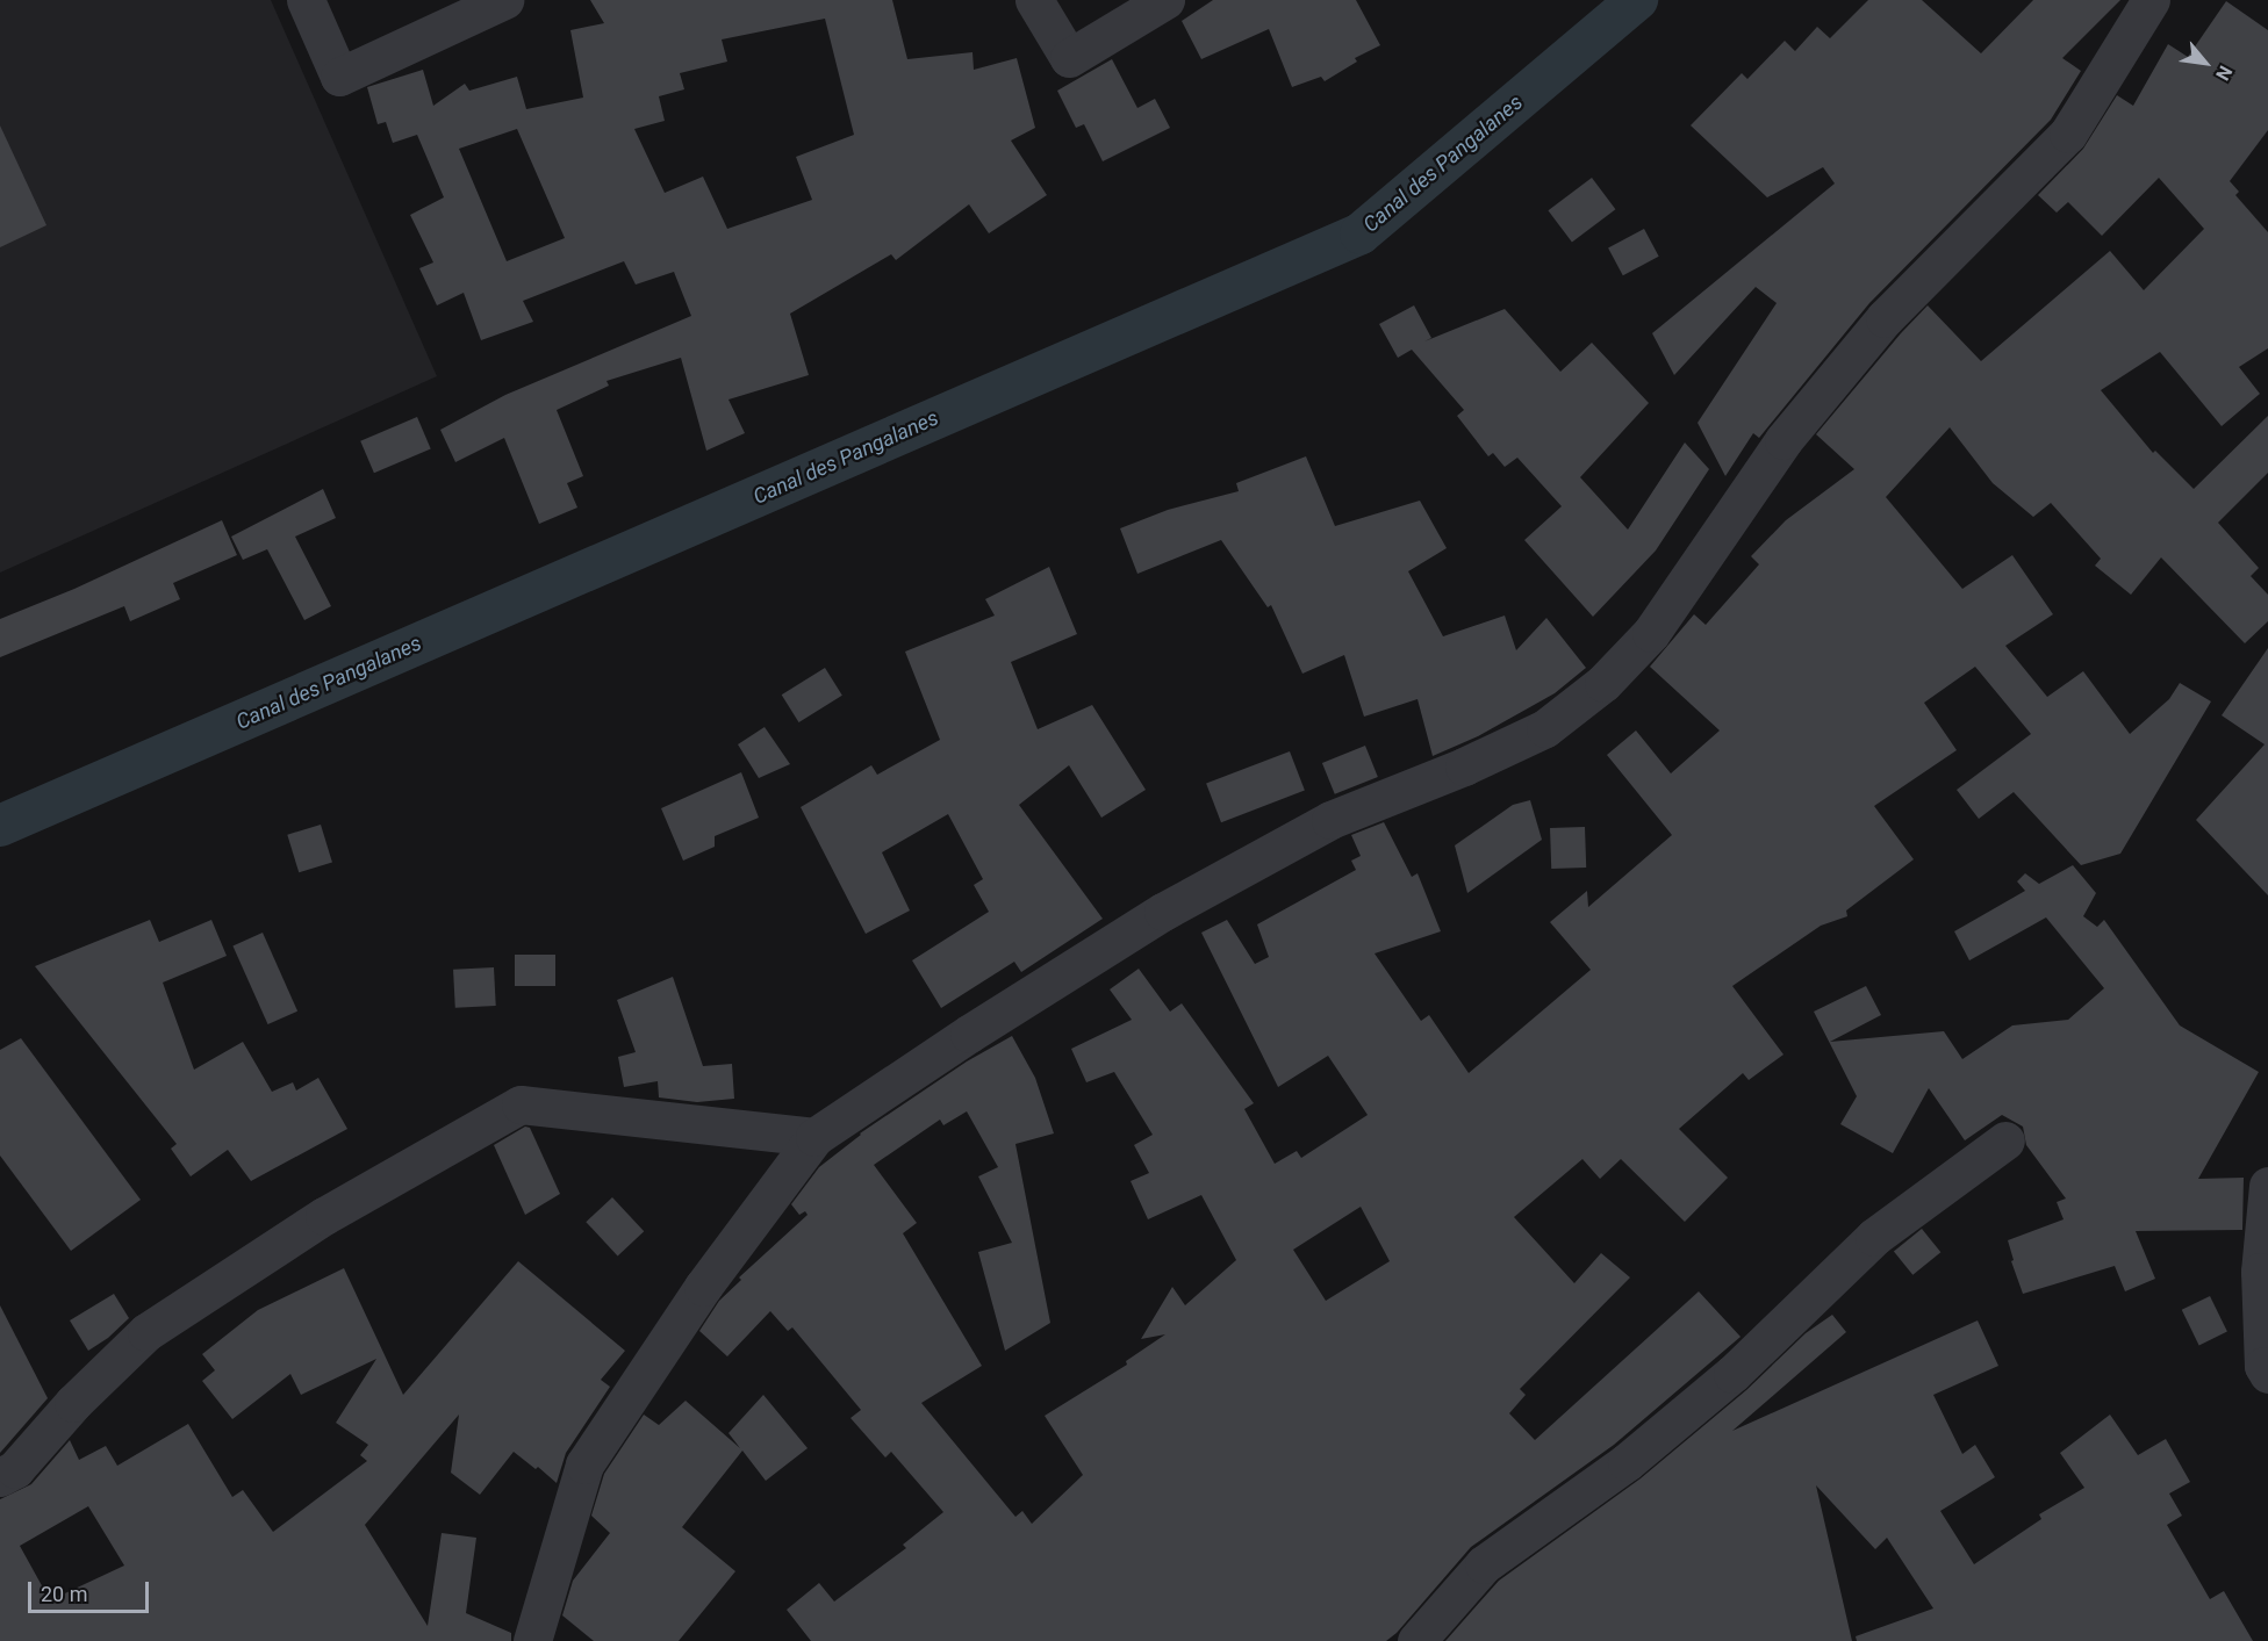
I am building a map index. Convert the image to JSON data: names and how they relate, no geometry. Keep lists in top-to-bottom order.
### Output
{
  "water": ["Canal des Pangalanes"],
  "scale_bar": "20 m",
  "north": "bottom right"
}
